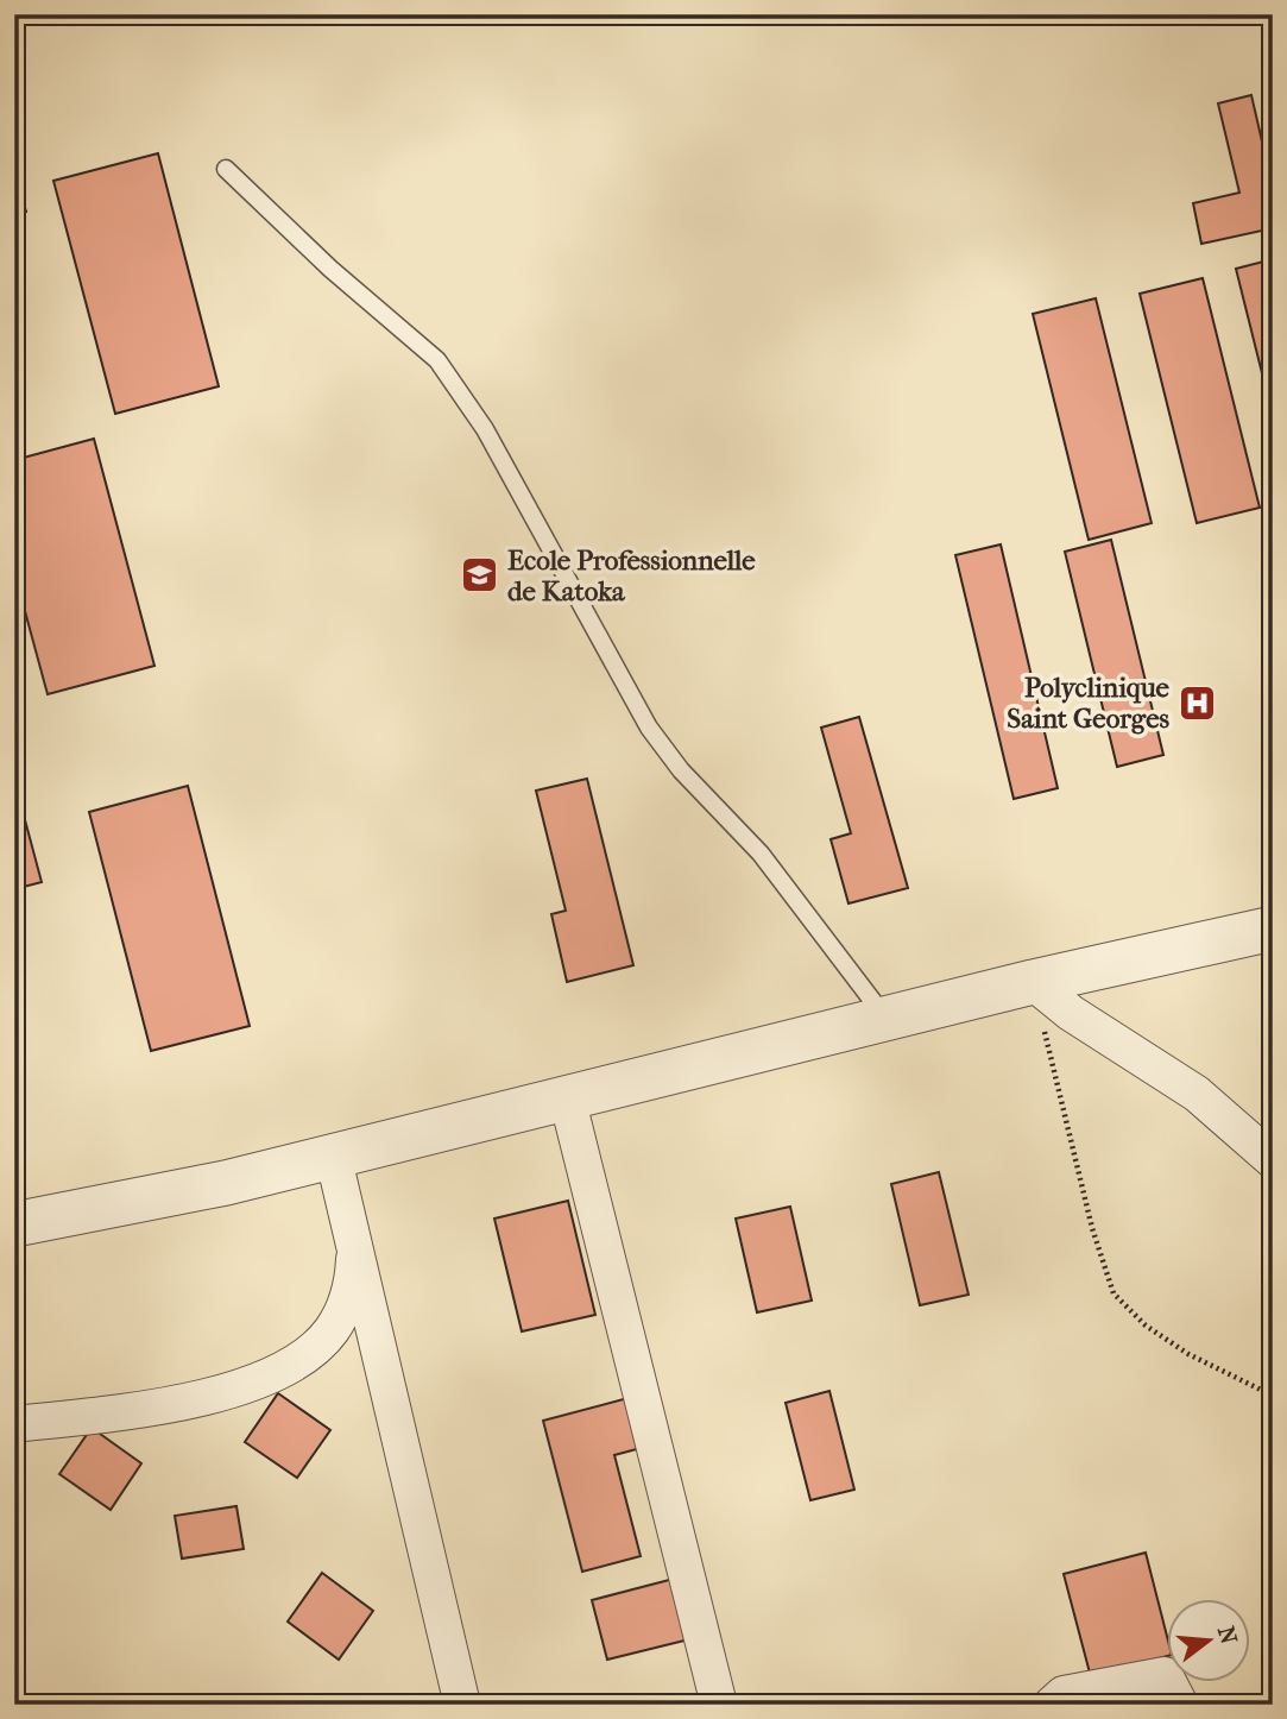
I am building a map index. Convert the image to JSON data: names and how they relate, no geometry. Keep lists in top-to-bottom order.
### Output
{
  "places": {
    "school or university": ["Ecole Professionnelle de Katoka"],
    "hospital": ["Polyclinique Saint Georges"]
  },
  "north": "right"
}
